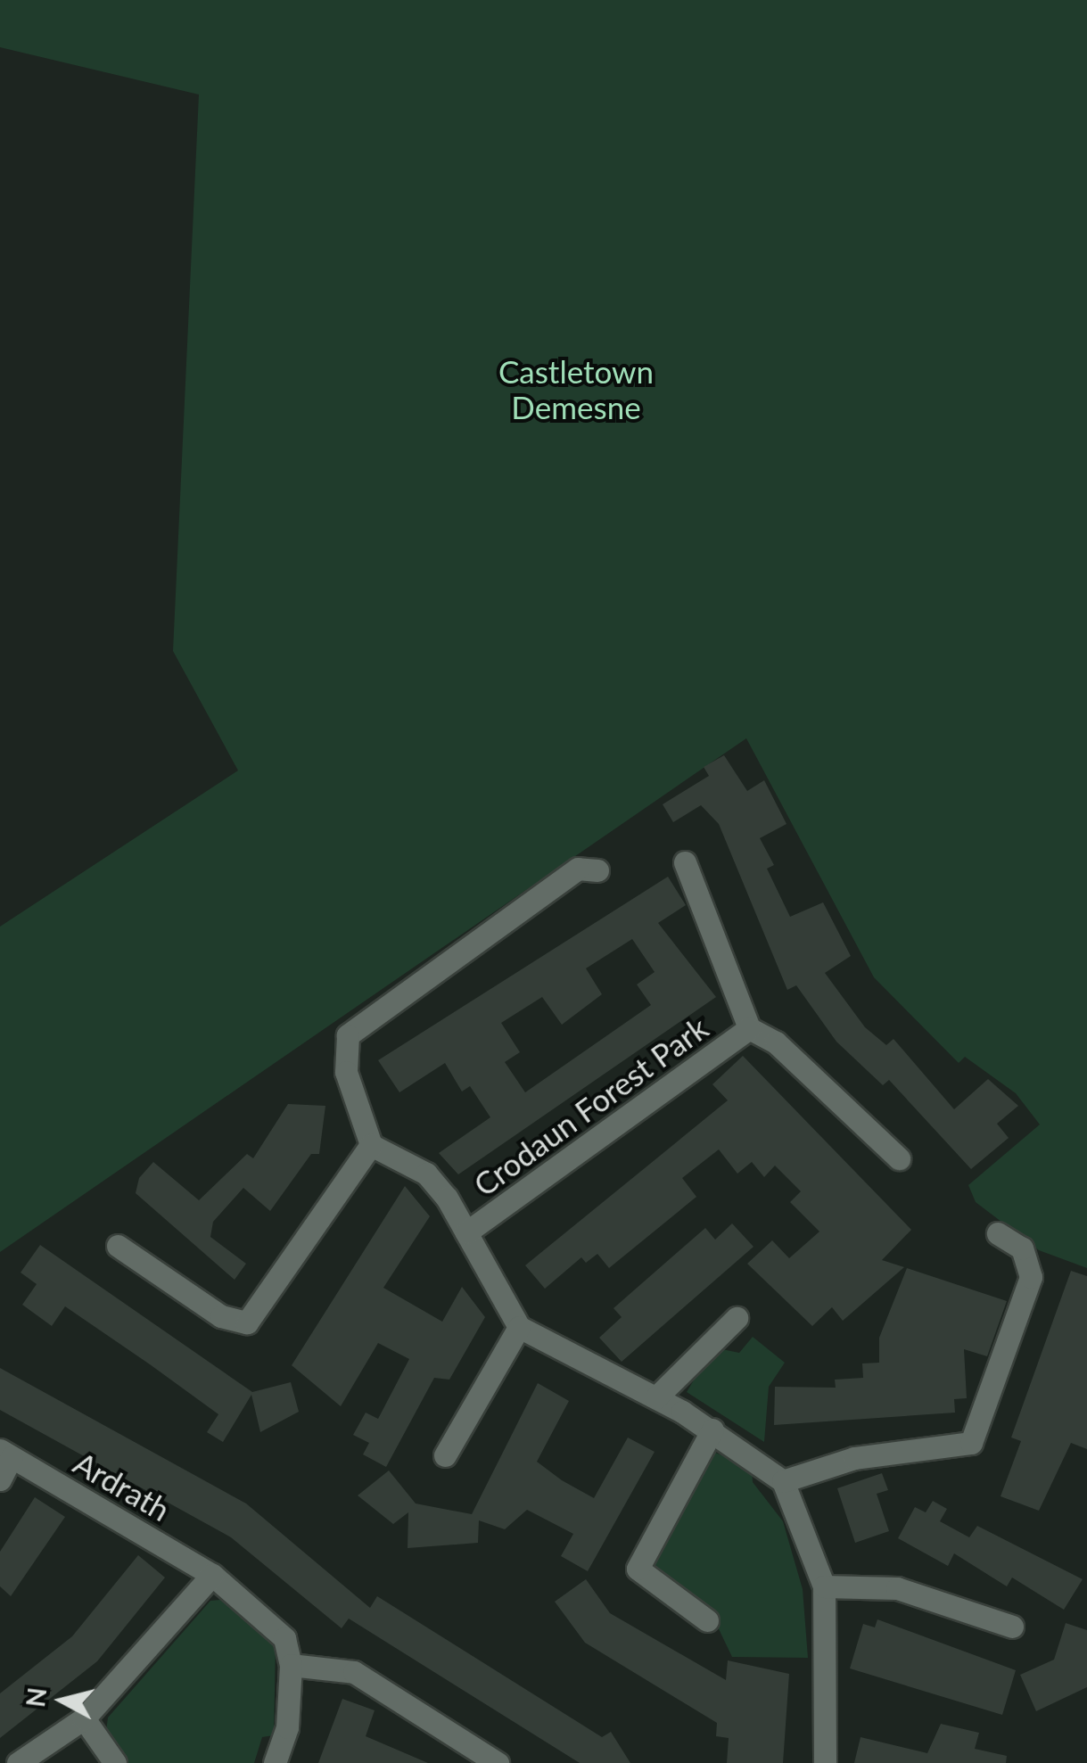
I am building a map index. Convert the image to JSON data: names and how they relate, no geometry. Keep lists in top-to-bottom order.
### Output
{
  "streets": {
    "street": ["Crodaun Forest Park", "Ardrath"]
  },
  "parks": ["Castletown Demesne"],
  "north": "left"
}
